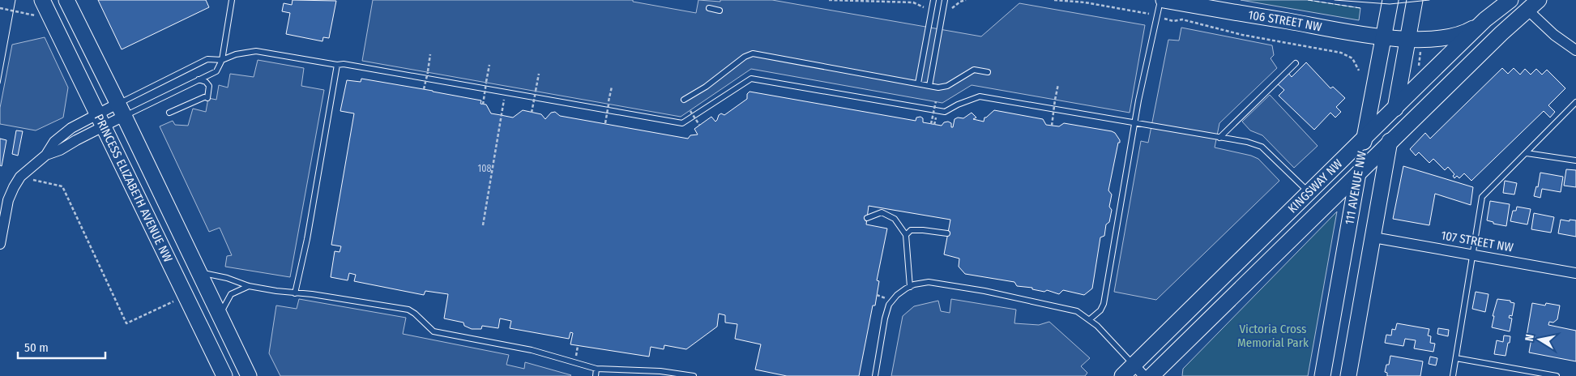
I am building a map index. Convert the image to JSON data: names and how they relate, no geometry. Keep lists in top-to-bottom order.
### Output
{
  "streets": {
    "main road": [
      "106 STREET NW",
      "KINGSWAY NW",
      "PRINCESS ELIZABETH AVENUE NW",
      "111 AVENUE NW"
    ],
    "street": ["107 STREET NW"]
  },
  "crossings": [
    ["106 STREET NW", "KINGSWAY NW"],
    ["106 STREET NW", "111 AVENUE NW"],
    ["KINGSWAY NW", "111 AVENUE NW"],
    ["111 AVENUE NW", "107 STREET NW"]
  ],
  "parks": ["Victoria Cross Memorial Park"],
  "house_numbers": ["108"],
  "scale_bar": "50 m",
  "north": "left"
}
